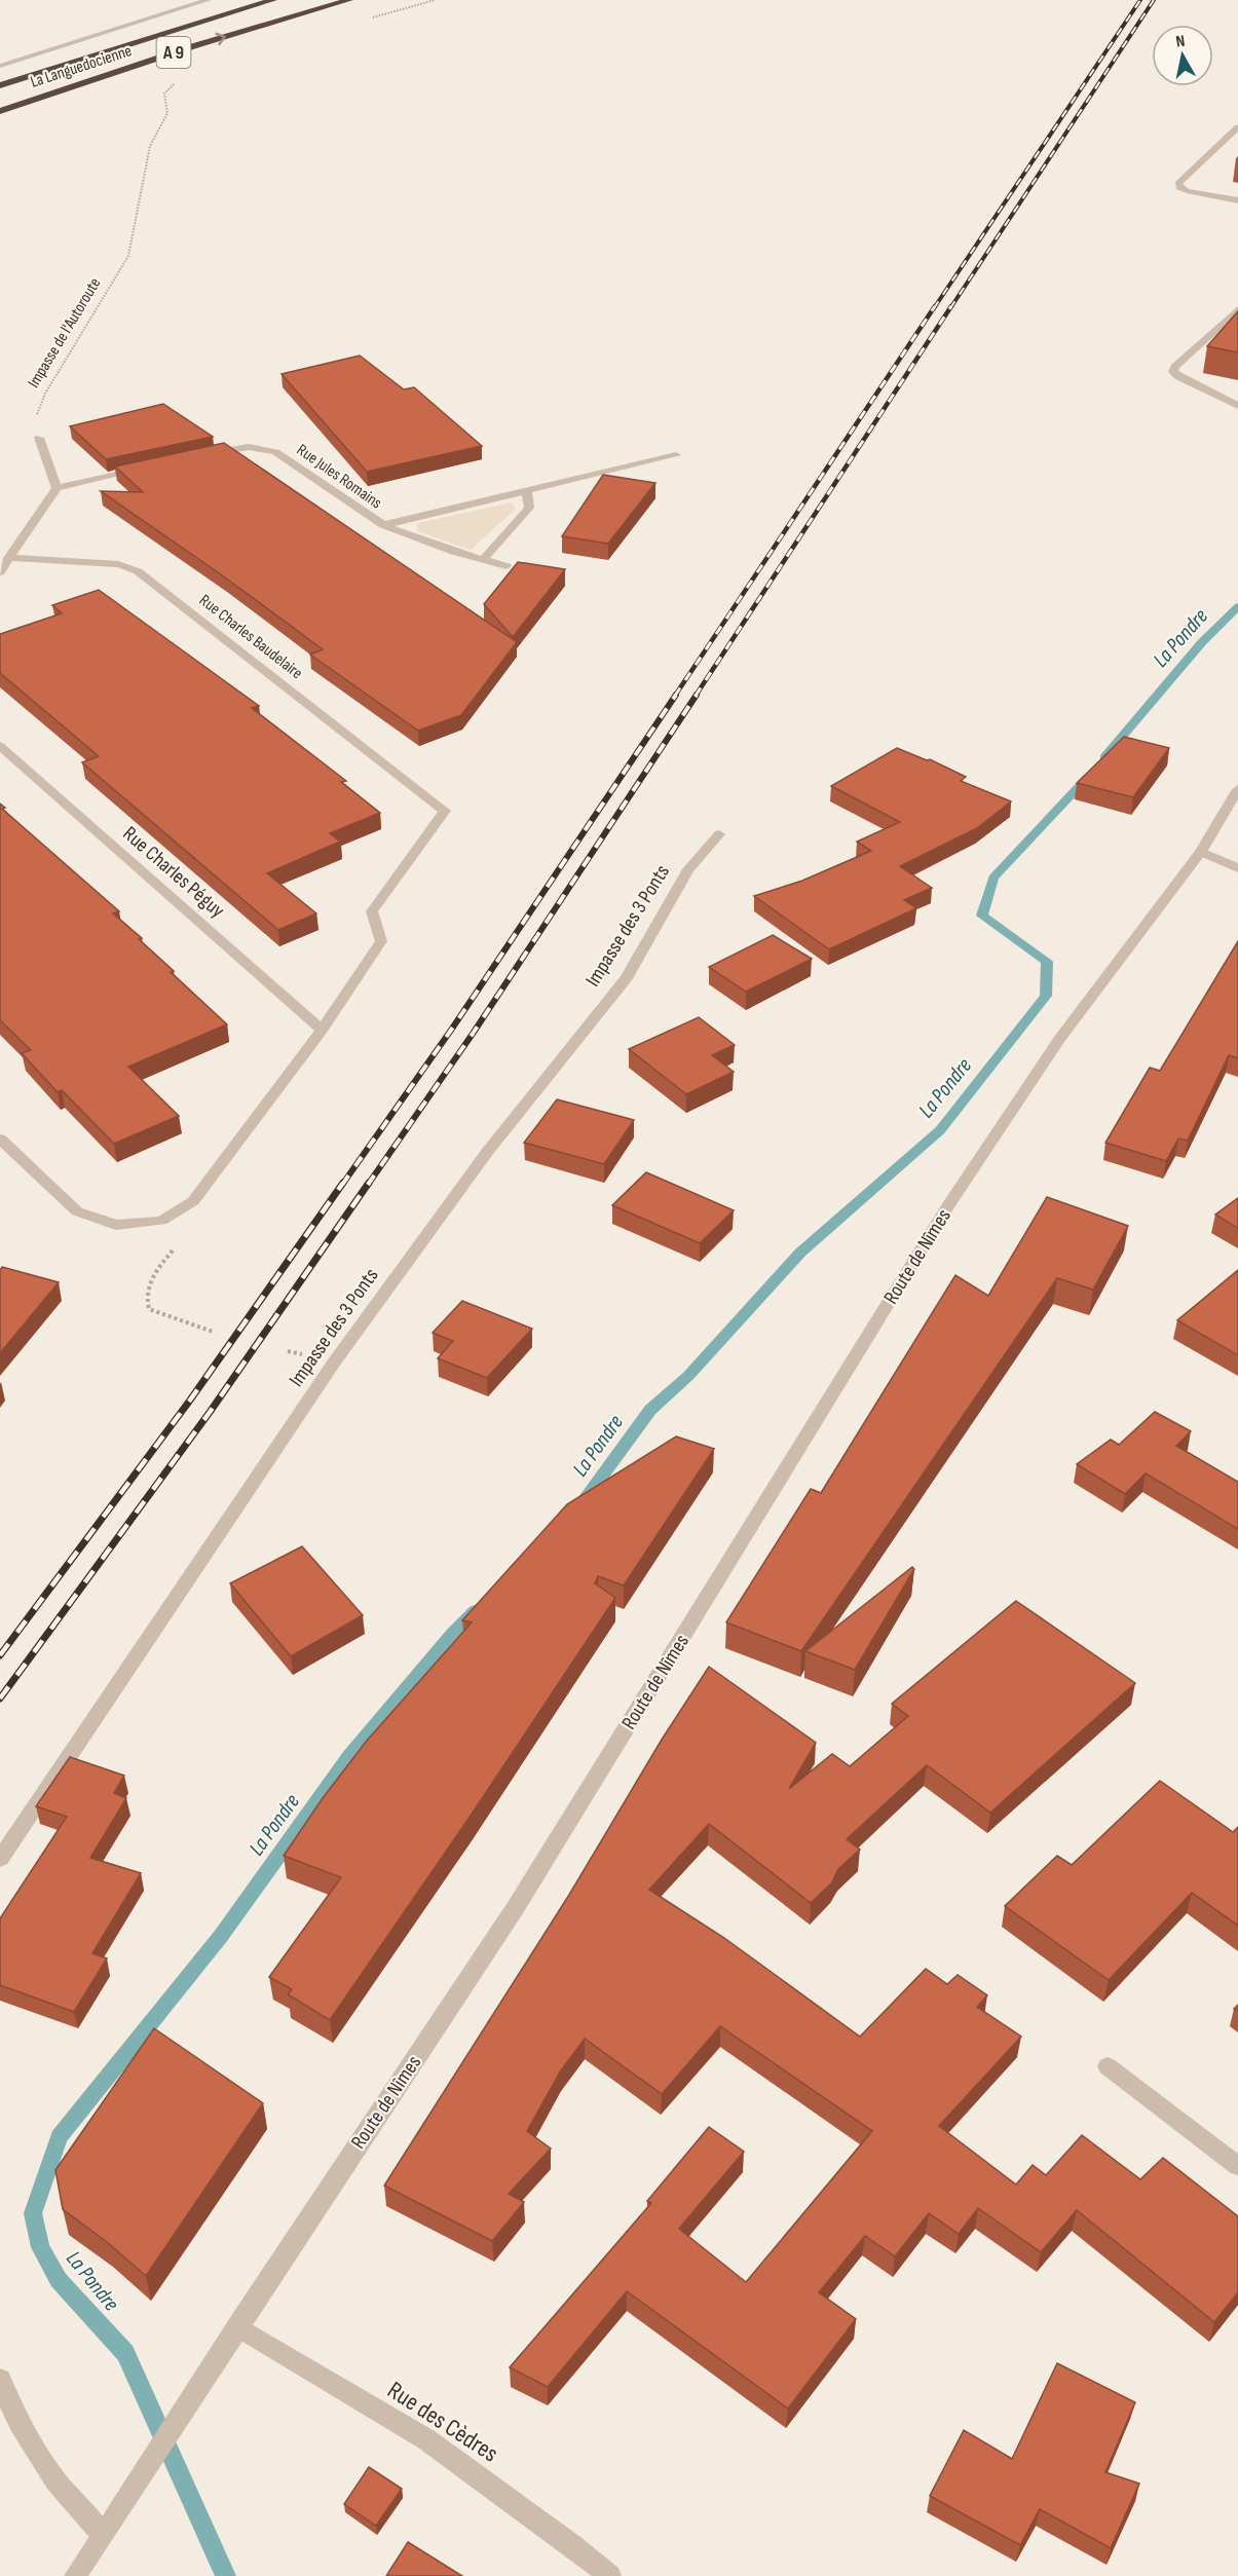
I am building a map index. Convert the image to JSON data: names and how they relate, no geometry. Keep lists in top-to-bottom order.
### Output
{
  "streets": {
    "highway": ["A 9", "La Languedocienne"],
    "street": [
      "Rue Jules Romains",
      "Rue Charles Baudelaire",
      "Rue Charles Péguy",
      "Impasse des 3 Ponts",
      "Route de Nîmes",
      "Rue des Cèdres"
    ],
    "path": ["Impasse de l'Autoroute"]
  },
  "crossings": [
    ["Rue Charles Baudelaire", "Rue Charles Péguy"],
    ["Route de Nîmes", "Rue des Cèdres"]
  ],
  "water": ["La Pondre"],
  "north": "top"
}
